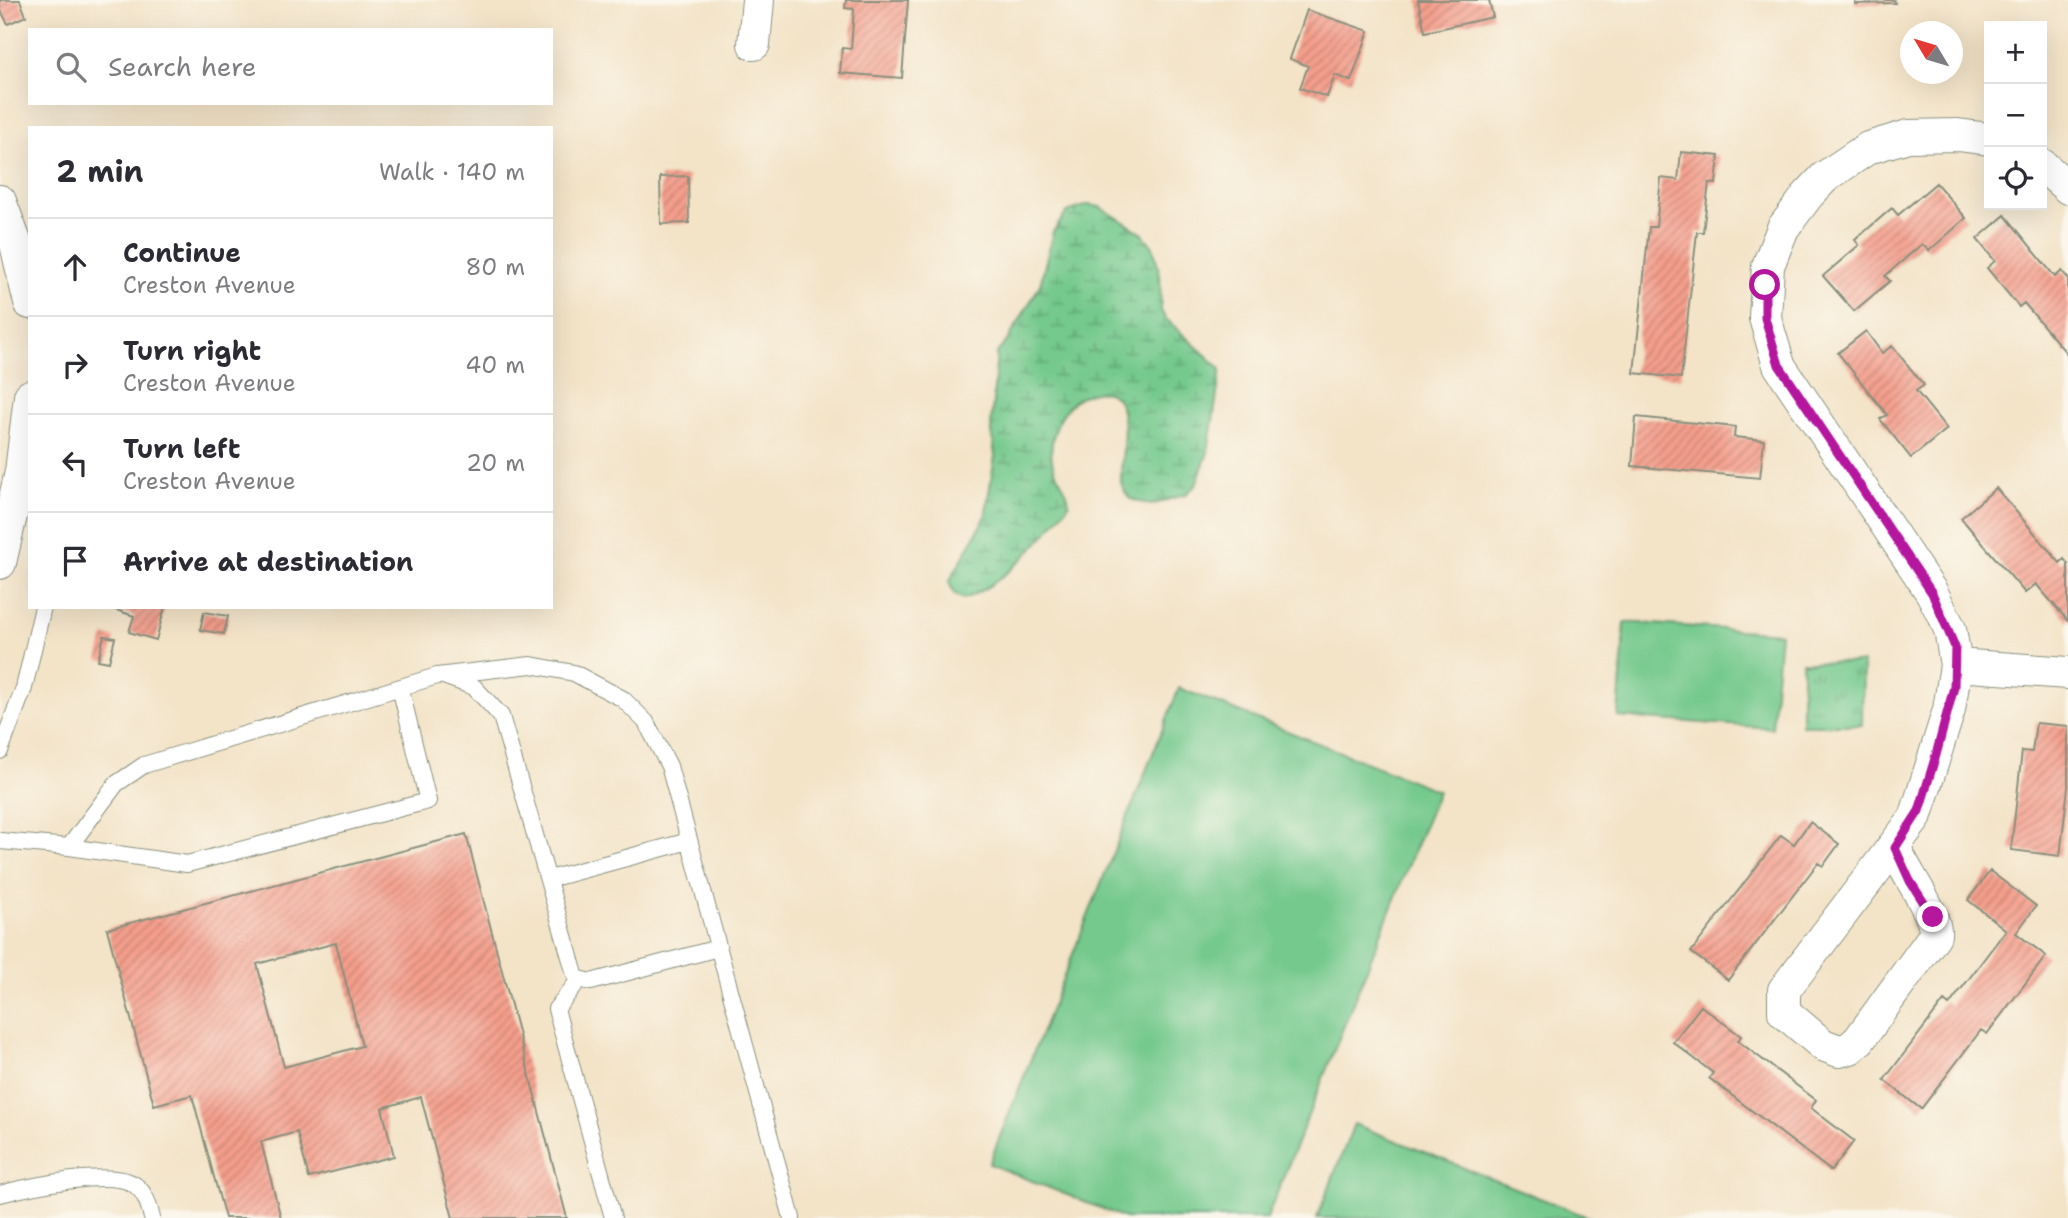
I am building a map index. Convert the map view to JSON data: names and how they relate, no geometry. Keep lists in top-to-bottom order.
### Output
{
  "north": "top left",
  "page": {
    "map_buttons": ["+", "−"],
    "search": "Search here",
    "heading": ["2 min", "Walk · 140 m"],
    "list": [
      ["Continue", "Creston Avenue", "80 m"],
      ["Turn right", "Creston Avenue", "40 m"],
      ["Turn left", "Creston Avenue", "20 m"],
      "Arrive at destination"
    ]
  }
}
